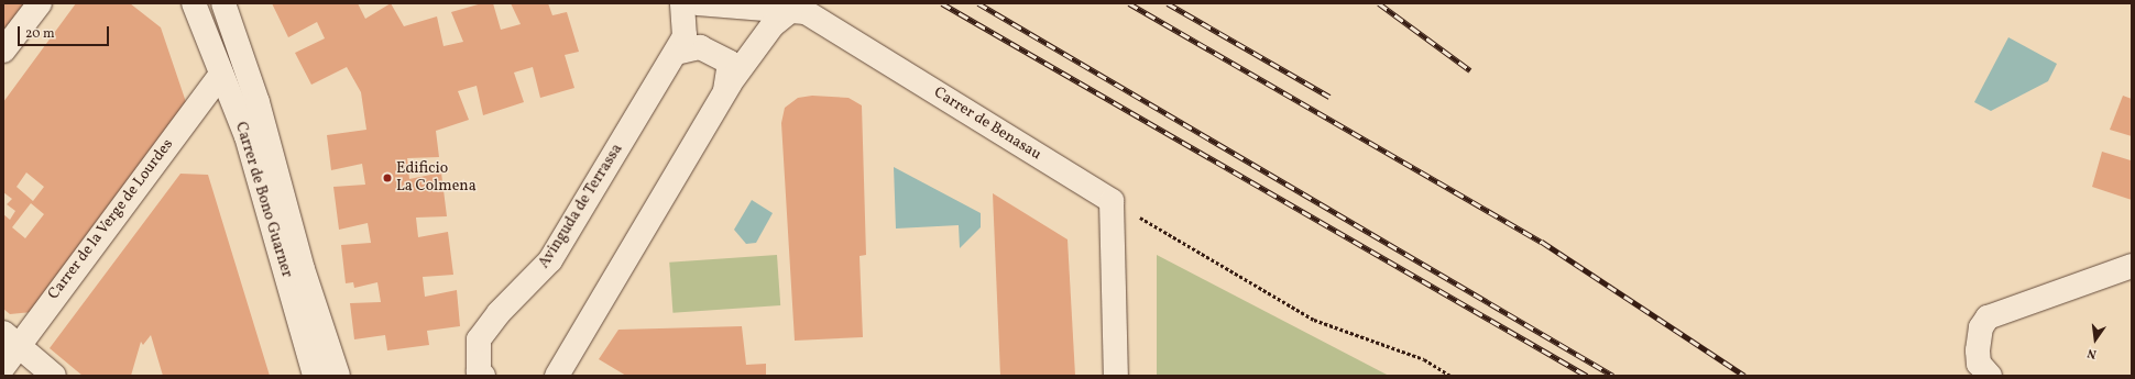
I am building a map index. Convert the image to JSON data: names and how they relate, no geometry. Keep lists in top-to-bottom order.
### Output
{
  "streets": {
    "street": [
      "Carrer de Benasau",
      "Carrer de Bono Guarner",
      "Avinguda de Terrassa",
      "Carrer de la Verge de Lourdes"
    ]
  },
  "crossings": [
    ["Carrer de Bono Guarner", "Carrer de la Verge de Lourdes"]
  ],
  "places": ["Edificio La Colmena"],
  "scale_bar": "20 m",
  "north": "bottom"
}
